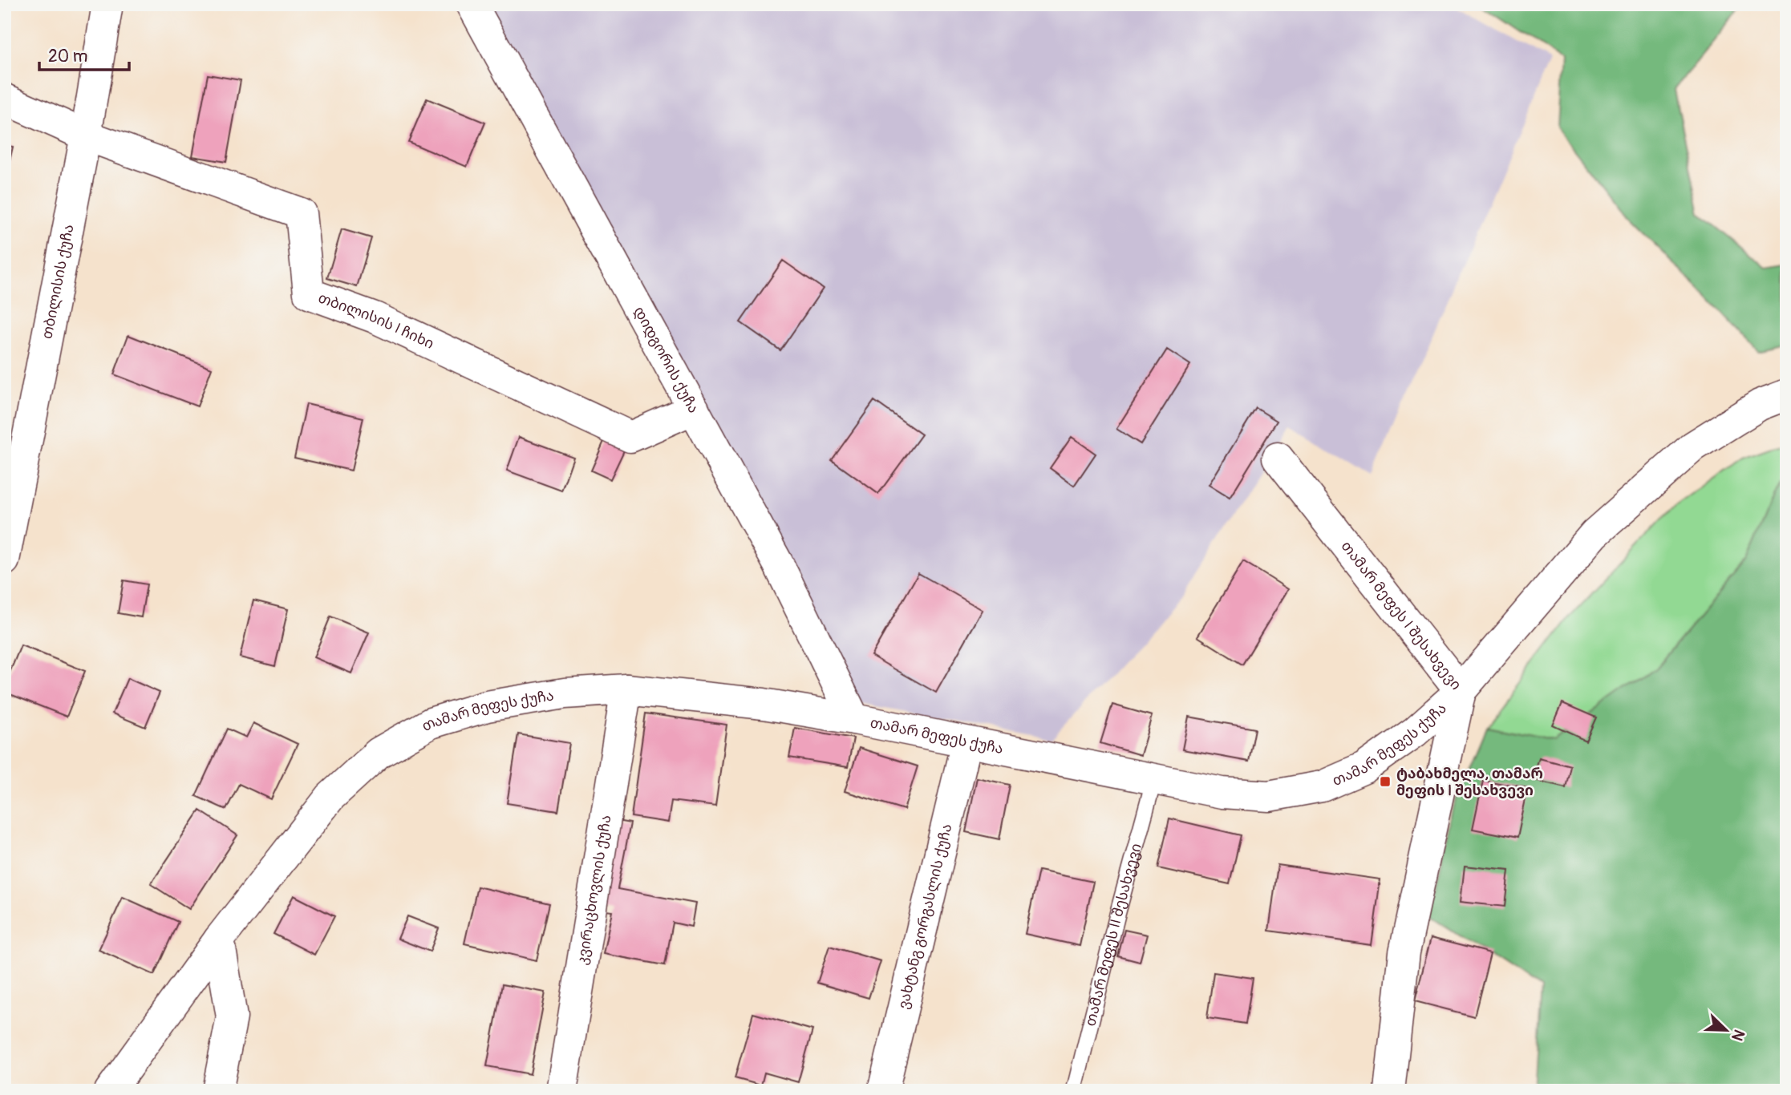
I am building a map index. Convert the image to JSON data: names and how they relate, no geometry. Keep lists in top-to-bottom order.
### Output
{
  "streets": {
    "street": [
      "თბილისის ქუჩა",
      "თბილისის I ჩიხი",
      "დიდგორის ქუჩა",
      "თამარ მეფეს I შესახვევი",
      "თამარ მეფეს ქუჩა",
      "კვირაცხოვლის ქუჩა",
      "ვახტანგ გორგასლის ქუჩა"
    ],
    "lane": ["თამარ მეფეს II შესახვევი"]
  },
  "crossings": [
    ["თბილისის ქუჩა", "თბილისის I ჩიხი"],
    ["თბილისის I ჩიხი", "დიდგორის ქუჩა"],
    ["დიდგორის ქუჩა", "თამარ მეფეს ქუჩა"],
    ["თამარ მეფეს I შესახვევი", "თამარ მეფეს ქუჩა"],
    ["თამარ მეფეს ქუჩა", "კვირაცხოვლის ქუჩა"],
    ["თამარ მეფეს ქუჩა", "ვახტანგ გორგასლის ქუჩა"],
    ["თამარ მეფეს ქუჩა", "თამარ მეფეს II შესახვევი"]
  ],
  "places": {
    "transit": ["ტაბახმელა, თამარ მეფის I შესახვევი"]
  },
  "scale_bar": "20 m",
  "north": "bottom right"
}
